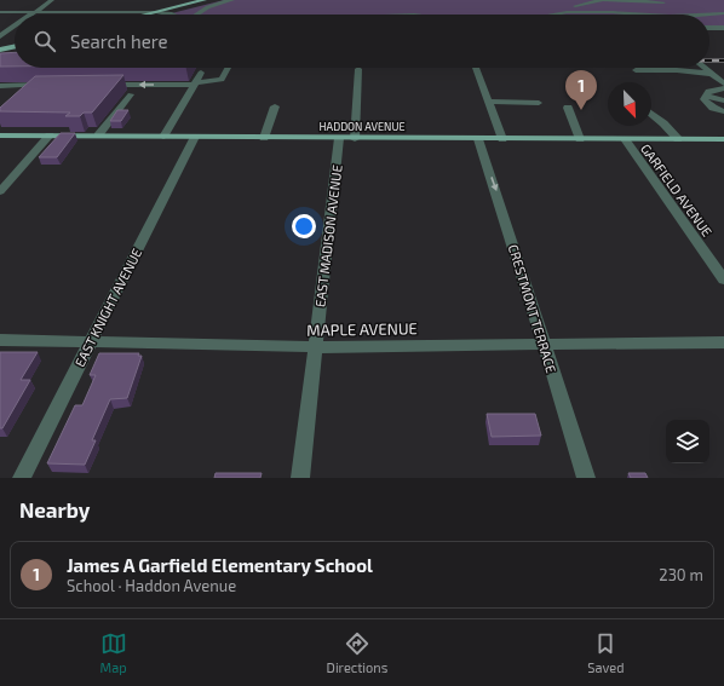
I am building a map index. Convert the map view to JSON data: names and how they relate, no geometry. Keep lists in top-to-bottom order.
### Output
{
  "streets": {
    "main road": ["HADDON AVENUE"],
    "street": [
      "GARFIELD AVENUE",
      "EAST MADISON AVENUE",
      "EAST KNIGHT AVENUE",
      "CRESTMONT TERRACE",
      "MAPLE AVENUE"
    ]
  },
  "crossings": [
    ["HADDON AVENUE", "GARFIELD AVENUE"],
    ["HADDON AVENUE", "EAST MADISON AVENUE"],
    ["HADDON AVENUE", "EAST KNIGHT AVENUE"],
    ["HADDON AVENUE", "CRESTMONT TERRACE"],
    ["EAST MADISON AVENUE", "MAPLE AVENUE"],
    ["EAST KNIGHT AVENUE", "MAPLE AVENUE"],
    ["CRESTMONT TERRACE", "MAPLE AVENUE"]
  ],
  "one_way": ["CRESTMONT TERRACE"],
  "north": "bottom right",
  "page": {
    "search": "Search here",
    "pins": "1",
    "heading": "Nearby",
    "list": [
      {
        "mark": "1",
        "name": "James A Garfield Elementary School",
        "note": "School · Haddon Avenue",
        "value": "230 m"
      }
    ],
    "nav": ["Map", "Directions", "Saved"]
  }
}
